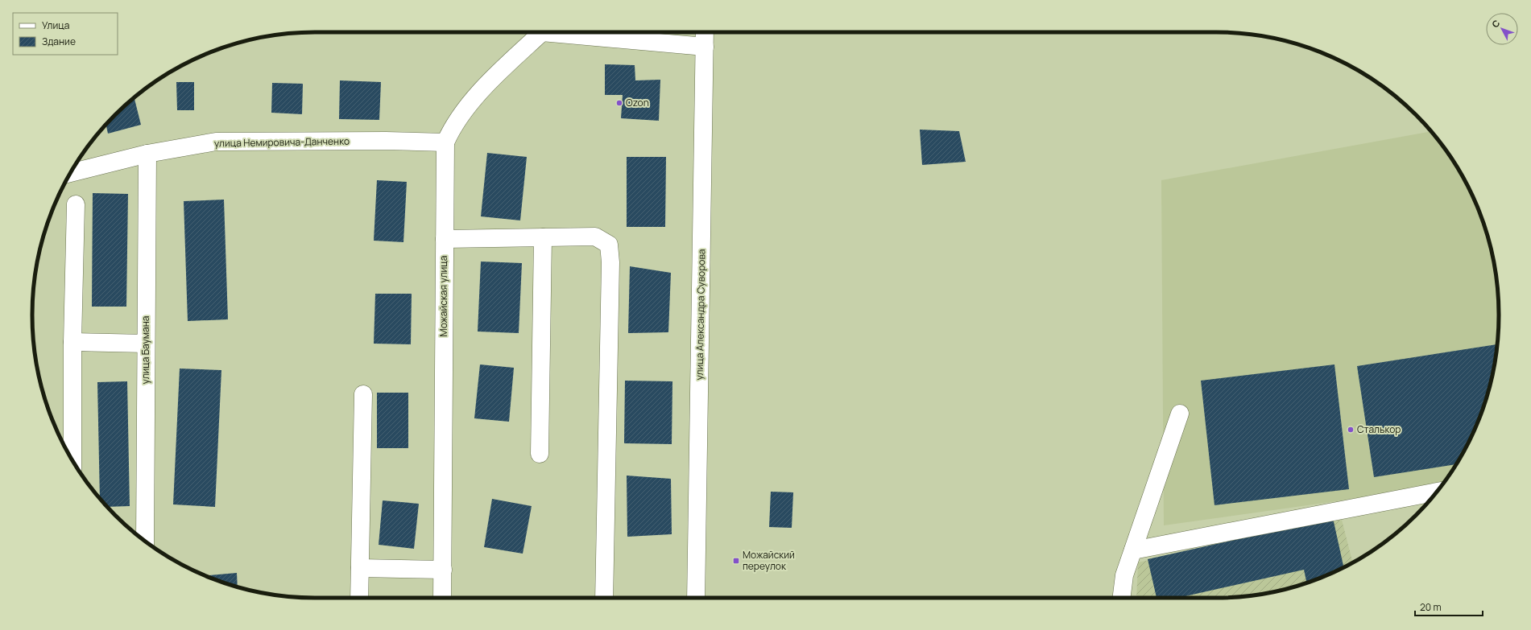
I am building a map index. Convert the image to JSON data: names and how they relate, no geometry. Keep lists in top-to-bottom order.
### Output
{
  "streets": {
    "street": [
      "улица Немировича-Данченко",
      "Можайская улица",
      "улица Александра Суворова",
      "улица Баумана"
    ]
  },
  "crossings": [
    ["улица Немировича-Данченко", "Можайская улица"],
    ["улица Немировича-Данченко", "улица Баумана"]
  ],
  "places": {
    "other": ["Ozon", "Сталькор"],
    "transit": ["Можайский переулок"]
  },
  "legend": ["Улица", "Здание"],
  "scale_bar": "20 m",
  "north": "top left"
}
